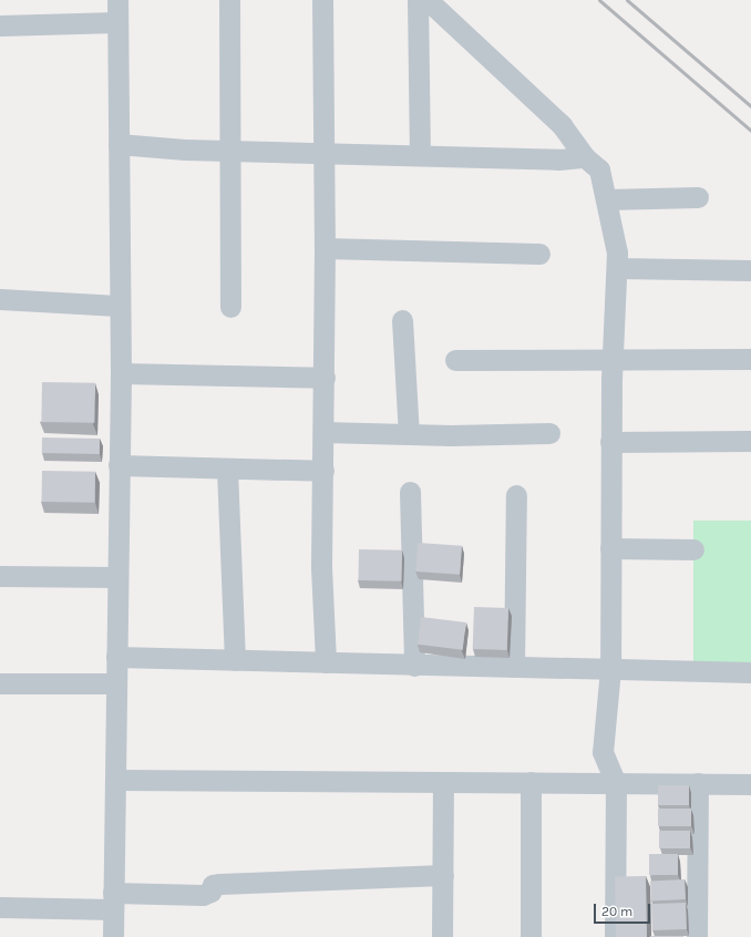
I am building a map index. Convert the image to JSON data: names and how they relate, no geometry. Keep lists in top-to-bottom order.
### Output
{
  "scale_bar": "20 m"
}
